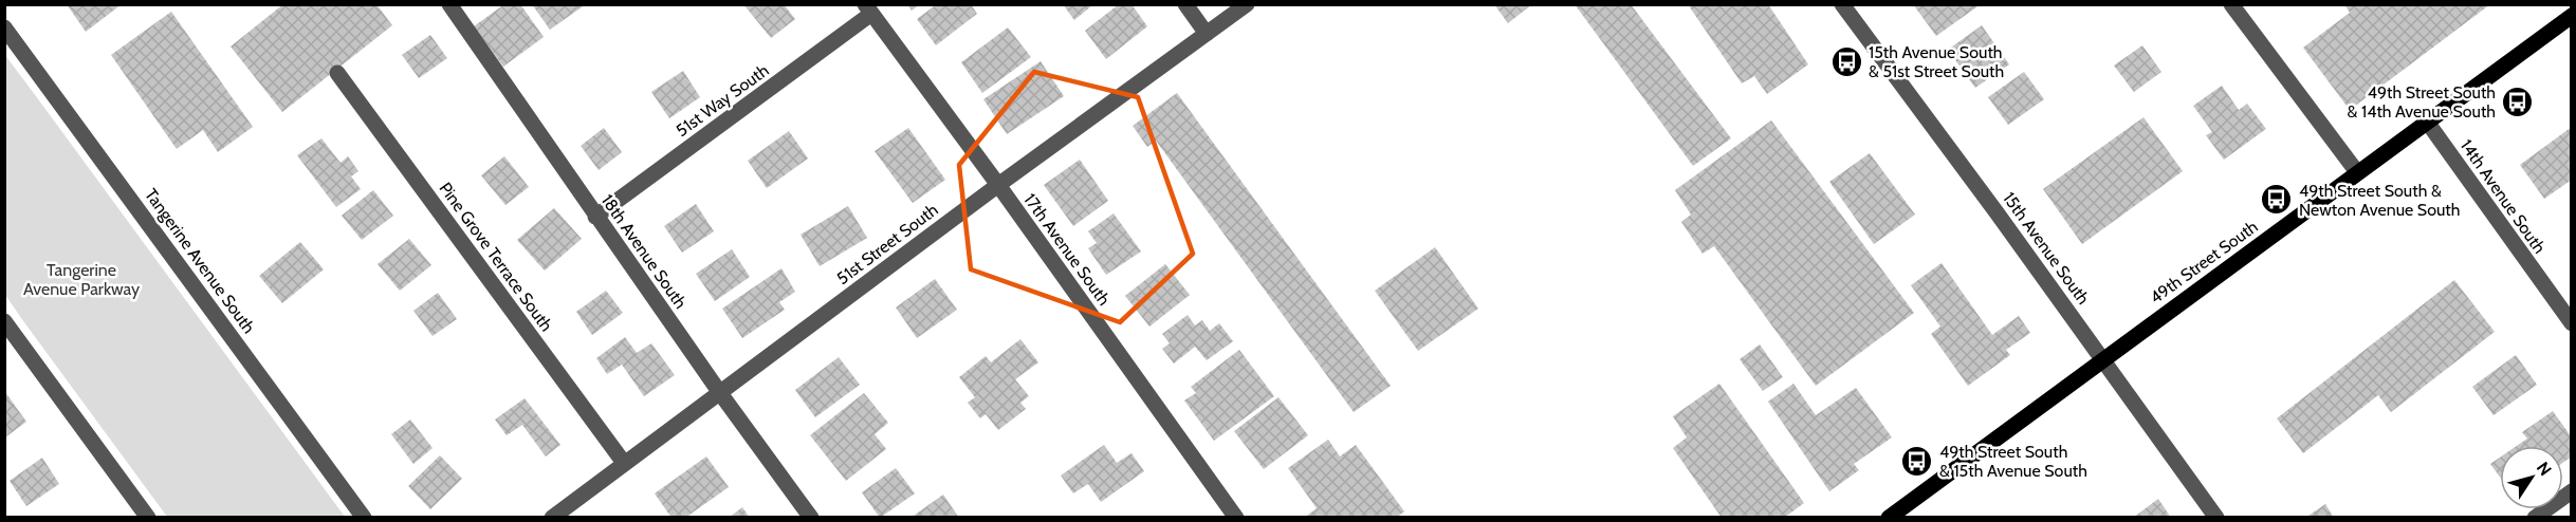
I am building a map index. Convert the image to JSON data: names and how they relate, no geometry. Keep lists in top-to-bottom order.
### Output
{
  "streets": {
    "main road": ["49th Street South"],
    "street": [
      "51st Way South",
      "14th Avenue South",
      "51st Street South",
      "15th Avenue South",
      "17th Avenue South",
      "18th Avenue South",
      "Pine Grove Terrace South",
      "Tangerine Avenue South"
    ]
  },
  "crossings": [
    ["51st Way South", "17th Avenue South"],
    ["51st Way South", "18th Avenue South"],
    ["14th Avenue South", "49th Street South"],
    ["51st Street South", "17th Avenue South"],
    ["51st Street South", "18th Avenue South"],
    ["51st Street South", "Pine Grove Terrace South"],
    ["15th Avenue South", "49th Street South"]
  ],
  "parks": ["Tangerine Avenue Parkway"],
  "places": {
    "bus stop": [
      "15th Avenue South & 51st Street South",
      "49th Street South & 14th Avenue South",
      "49th Street South & Newton Avenue South",
      "49th Street South & 15th Avenue South"
    ]
  },
  "north": "top right"
}
